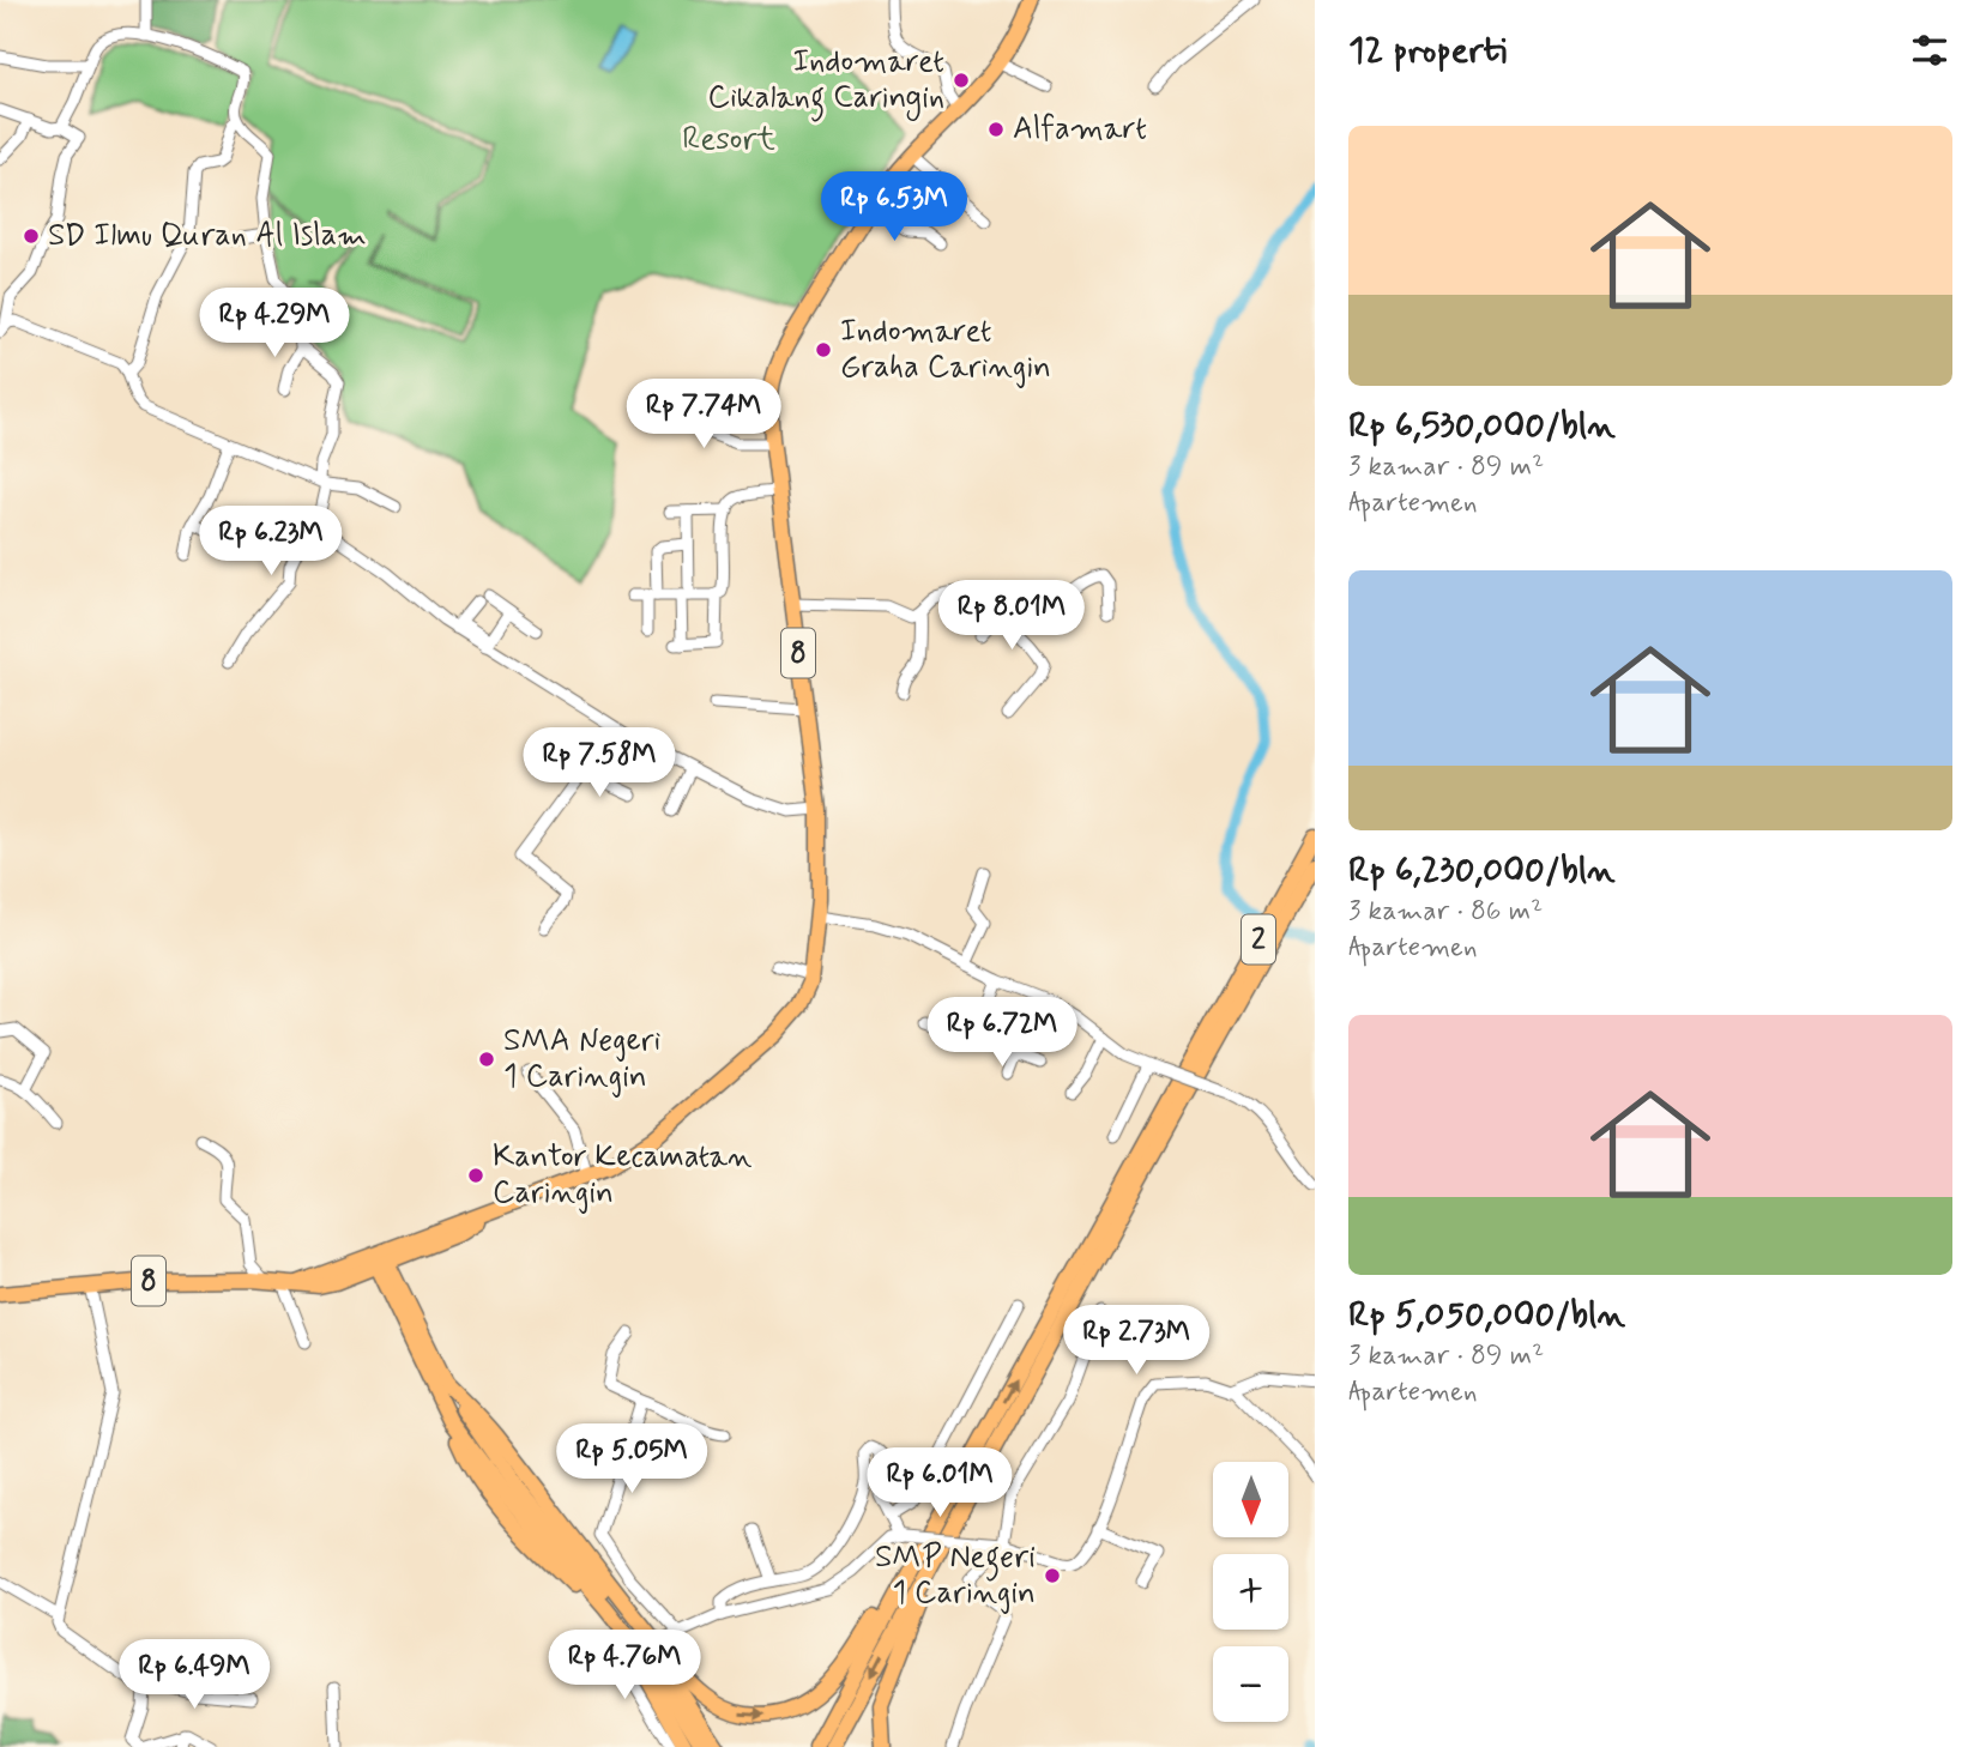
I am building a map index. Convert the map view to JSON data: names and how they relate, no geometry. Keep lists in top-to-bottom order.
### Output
{
  "streets": {
    "highway": ["8", "2"]
  },
  "parks": ["Resort"],
  "places": [
    "Indomaret Cikalang Caringin",
    "Alfamart",
    "SD Ilmu Quran Al Islam",
    "Indomaret Graha Caringin",
    "SMA Negeri 1 Caringin",
    "Kantor Kecamatan Caringin",
    "SMP Negeri 1 Caringin"
  ],
  "north": "bottom",
  "page": {
    "heading": "12 properti",
    "list": [
      {
        "name": "Rp 6,530,000/bln",
        "note": "3 kamar · 89 m² · Apartemen"
      },
      {
        "name": "Rp 6,230,000/bln",
        "note": "3 kamar · 86 m² · Apartemen"
      },
      {
        "name": "Rp 5,050,000/bln",
        "note": "3 kamar · 89 m² · Apartemen"
      }
    ],
    "price": [
      "Rp 6.53M",
      "Rp 4.29M",
      "Rp 7.74M",
      "Rp 6.23M",
      "Rp 8.01M",
      "Rp 7.58M",
      "Rp 6.72M",
      "Rp 2.73M",
      "Rp 5.05M",
      "Rp 6.01M",
      "Rp 4.76M",
      "Rp 6.49M"
    ],
    "map_buttons": ["+", "−"]
  }
}
